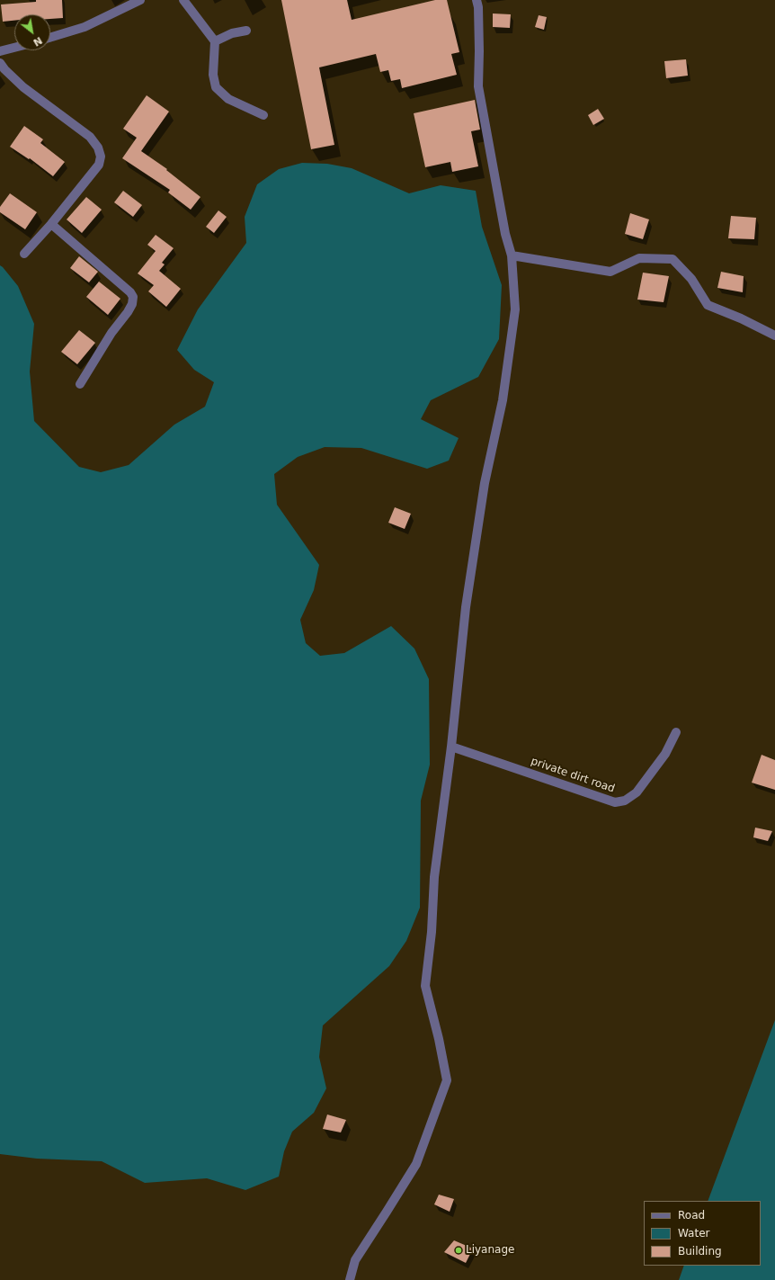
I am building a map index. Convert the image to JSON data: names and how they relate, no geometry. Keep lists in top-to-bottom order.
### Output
{
  "streets": {
    "street": ["private dirt road"]
  },
  "places": ["Liyanage"],
  "legend": ["Road", "Water", "Building"],
  "north": "bottom right"
}
